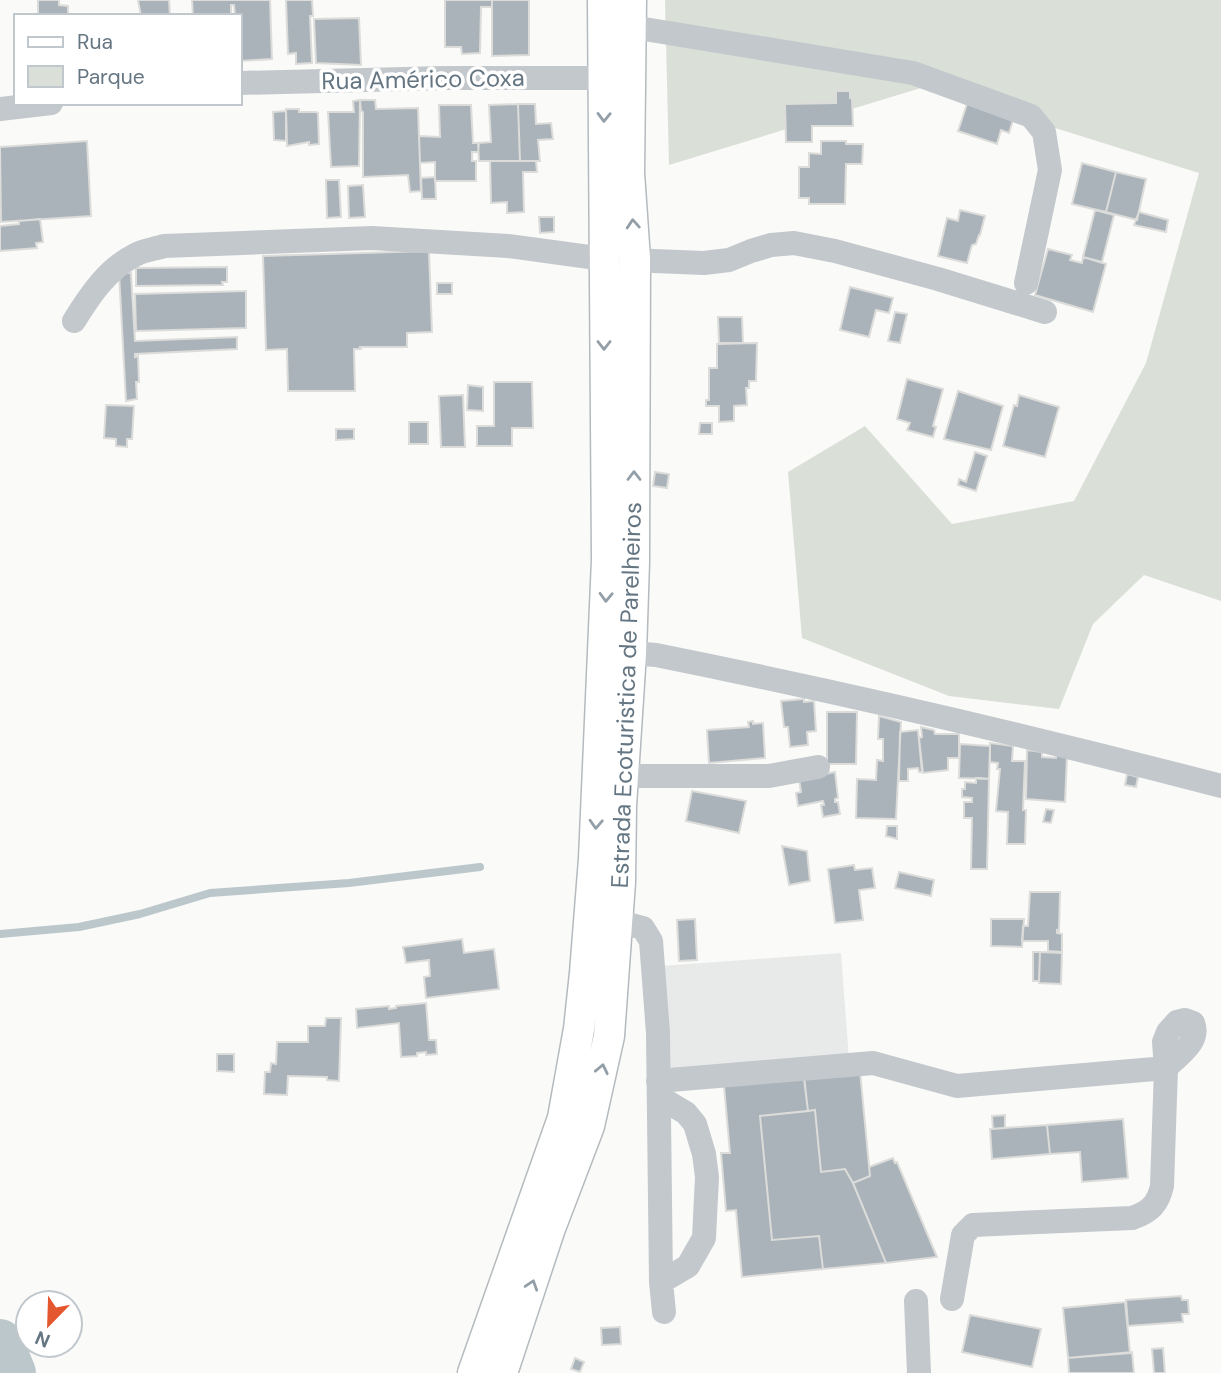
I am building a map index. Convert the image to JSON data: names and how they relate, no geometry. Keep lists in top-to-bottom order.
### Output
{
  "streets": {
    "main road": ["Estrada Ecoturistica de Parelheiros"],
    "street": ["Rua Américo Coxa"]
  },
  "crossings": [
    ["Rua Américo Coxa", "Estrada Ecoturistica de Parelheiros"]
  ],
  "legend": ["Rua", "Parque"],
  "north": "bottom left"
}
